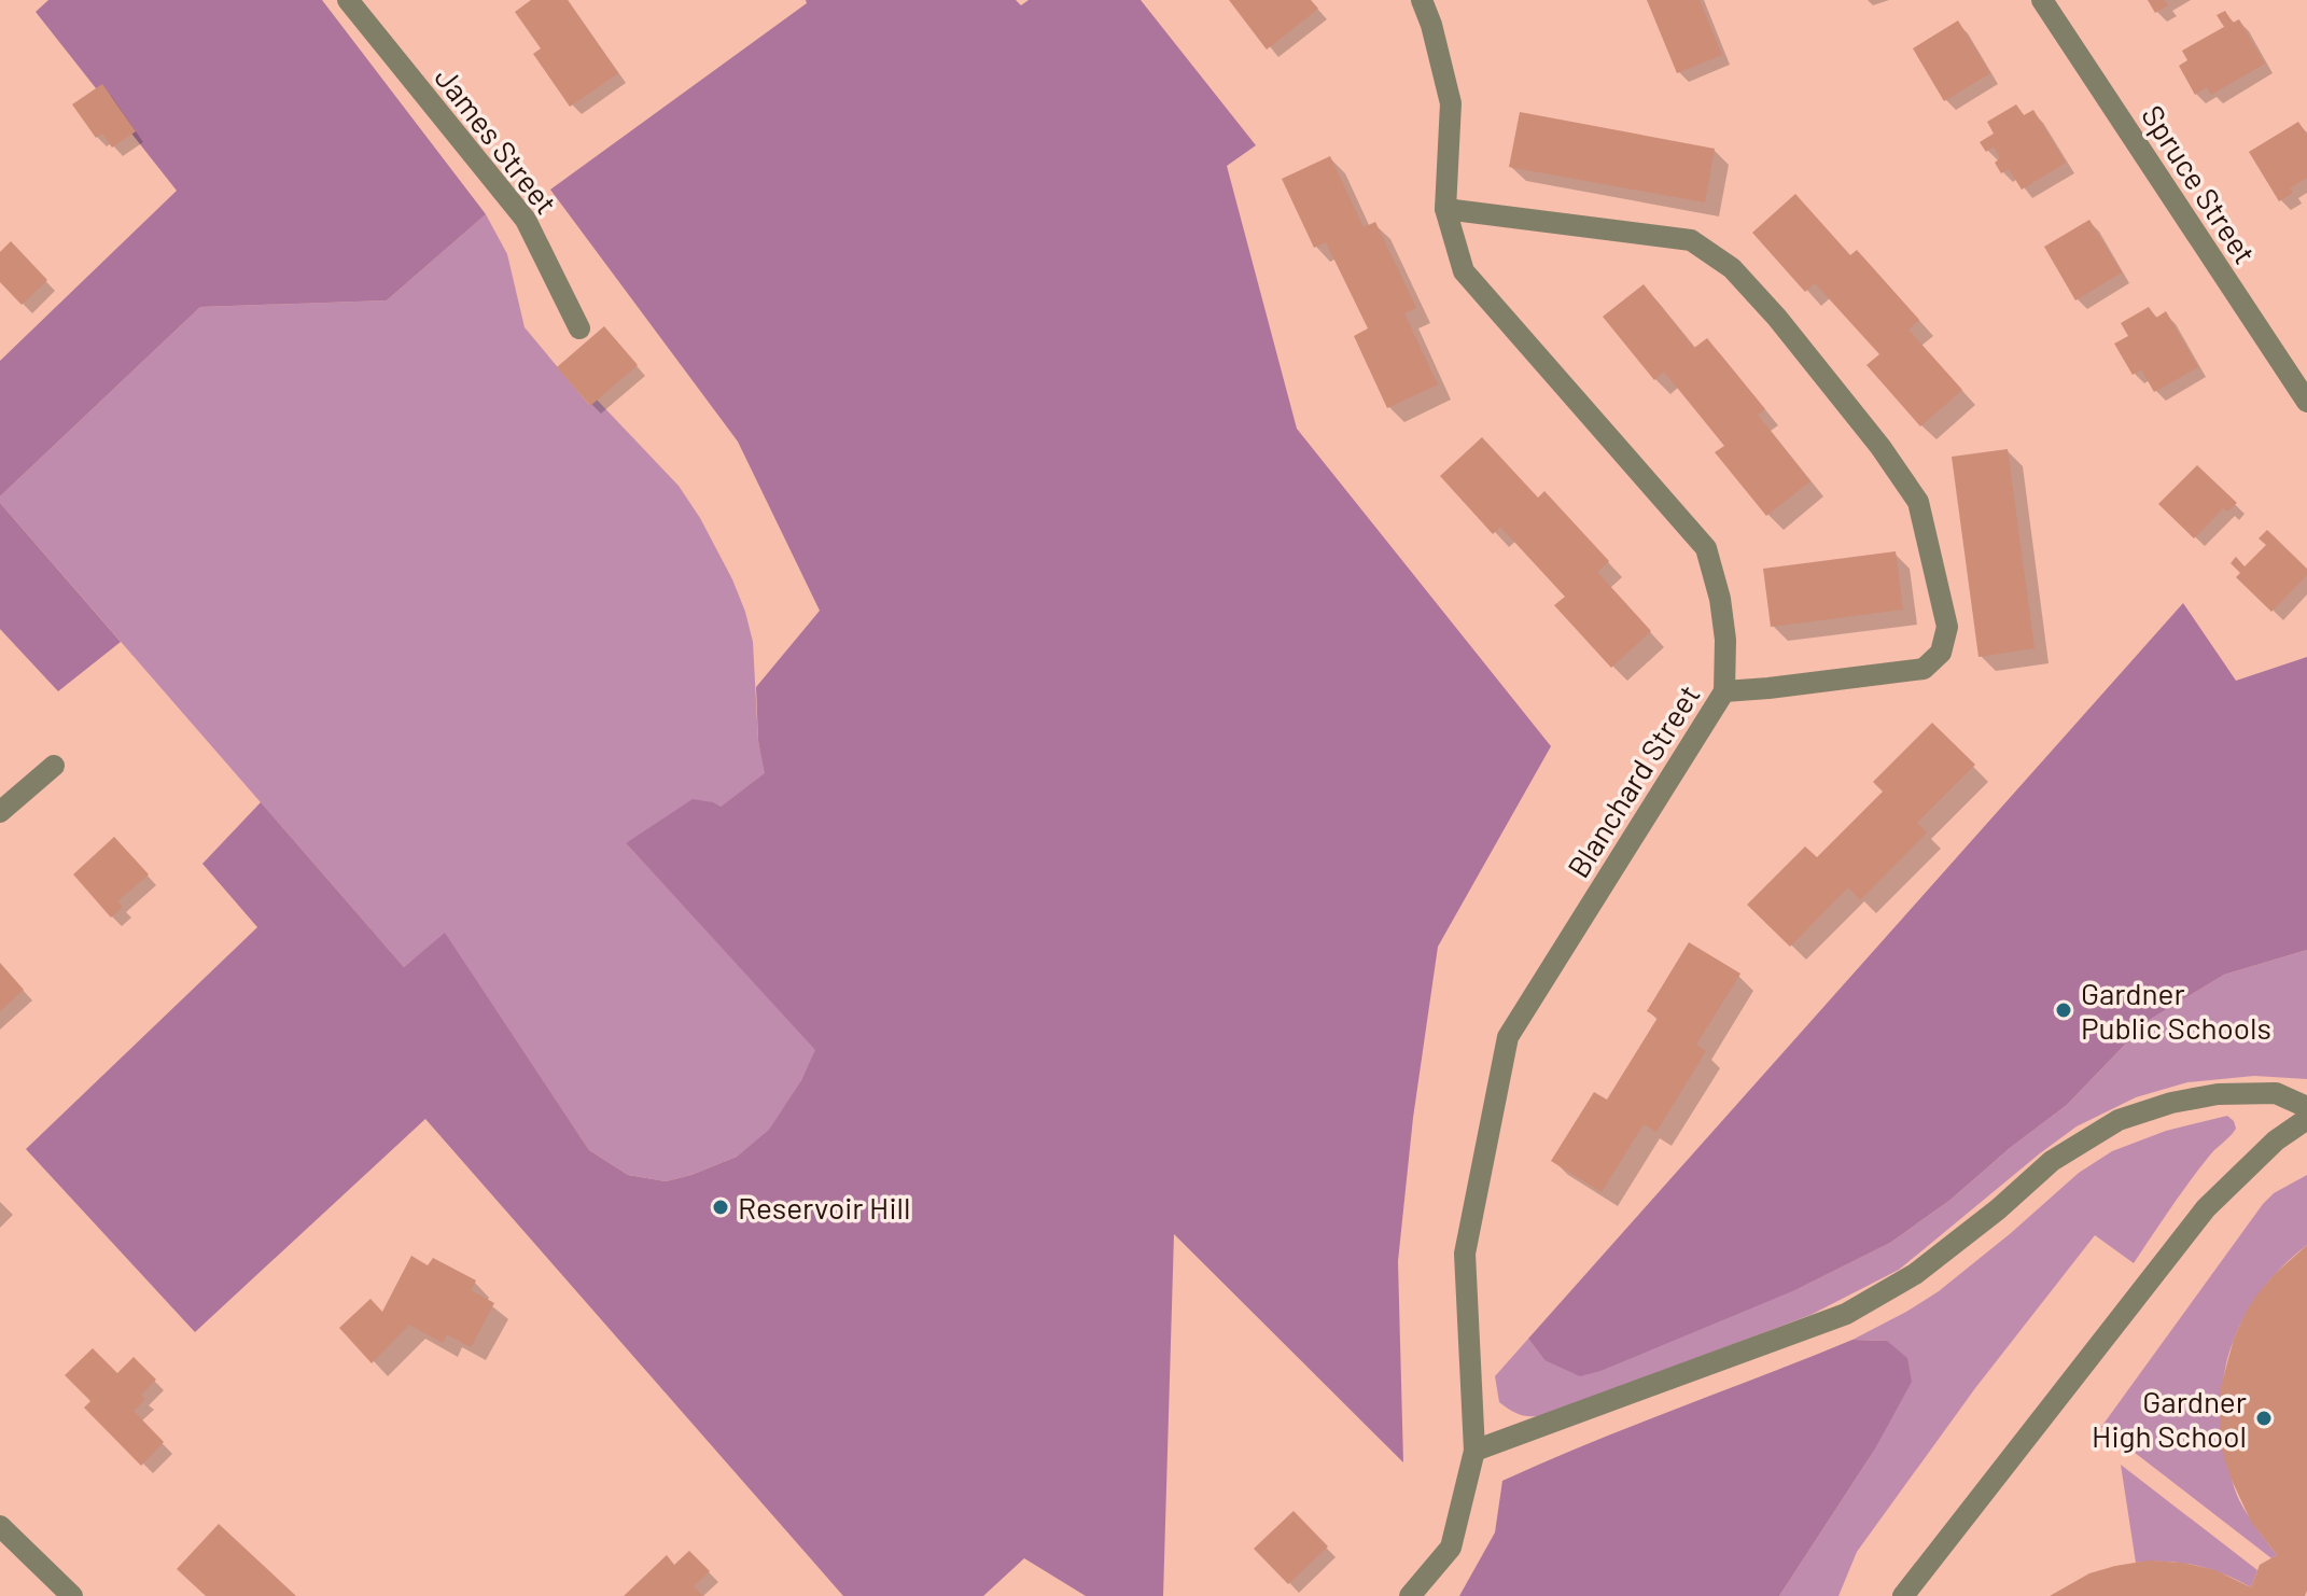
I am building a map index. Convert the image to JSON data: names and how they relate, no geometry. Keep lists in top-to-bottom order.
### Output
{
  "streets": {
    "street": ["James Street", "Spruce Street", "Blanchard Street"]
  },
  "places": ["Gardner Public Schools", "Reservoir Hill", "Gardner High School"]
}
